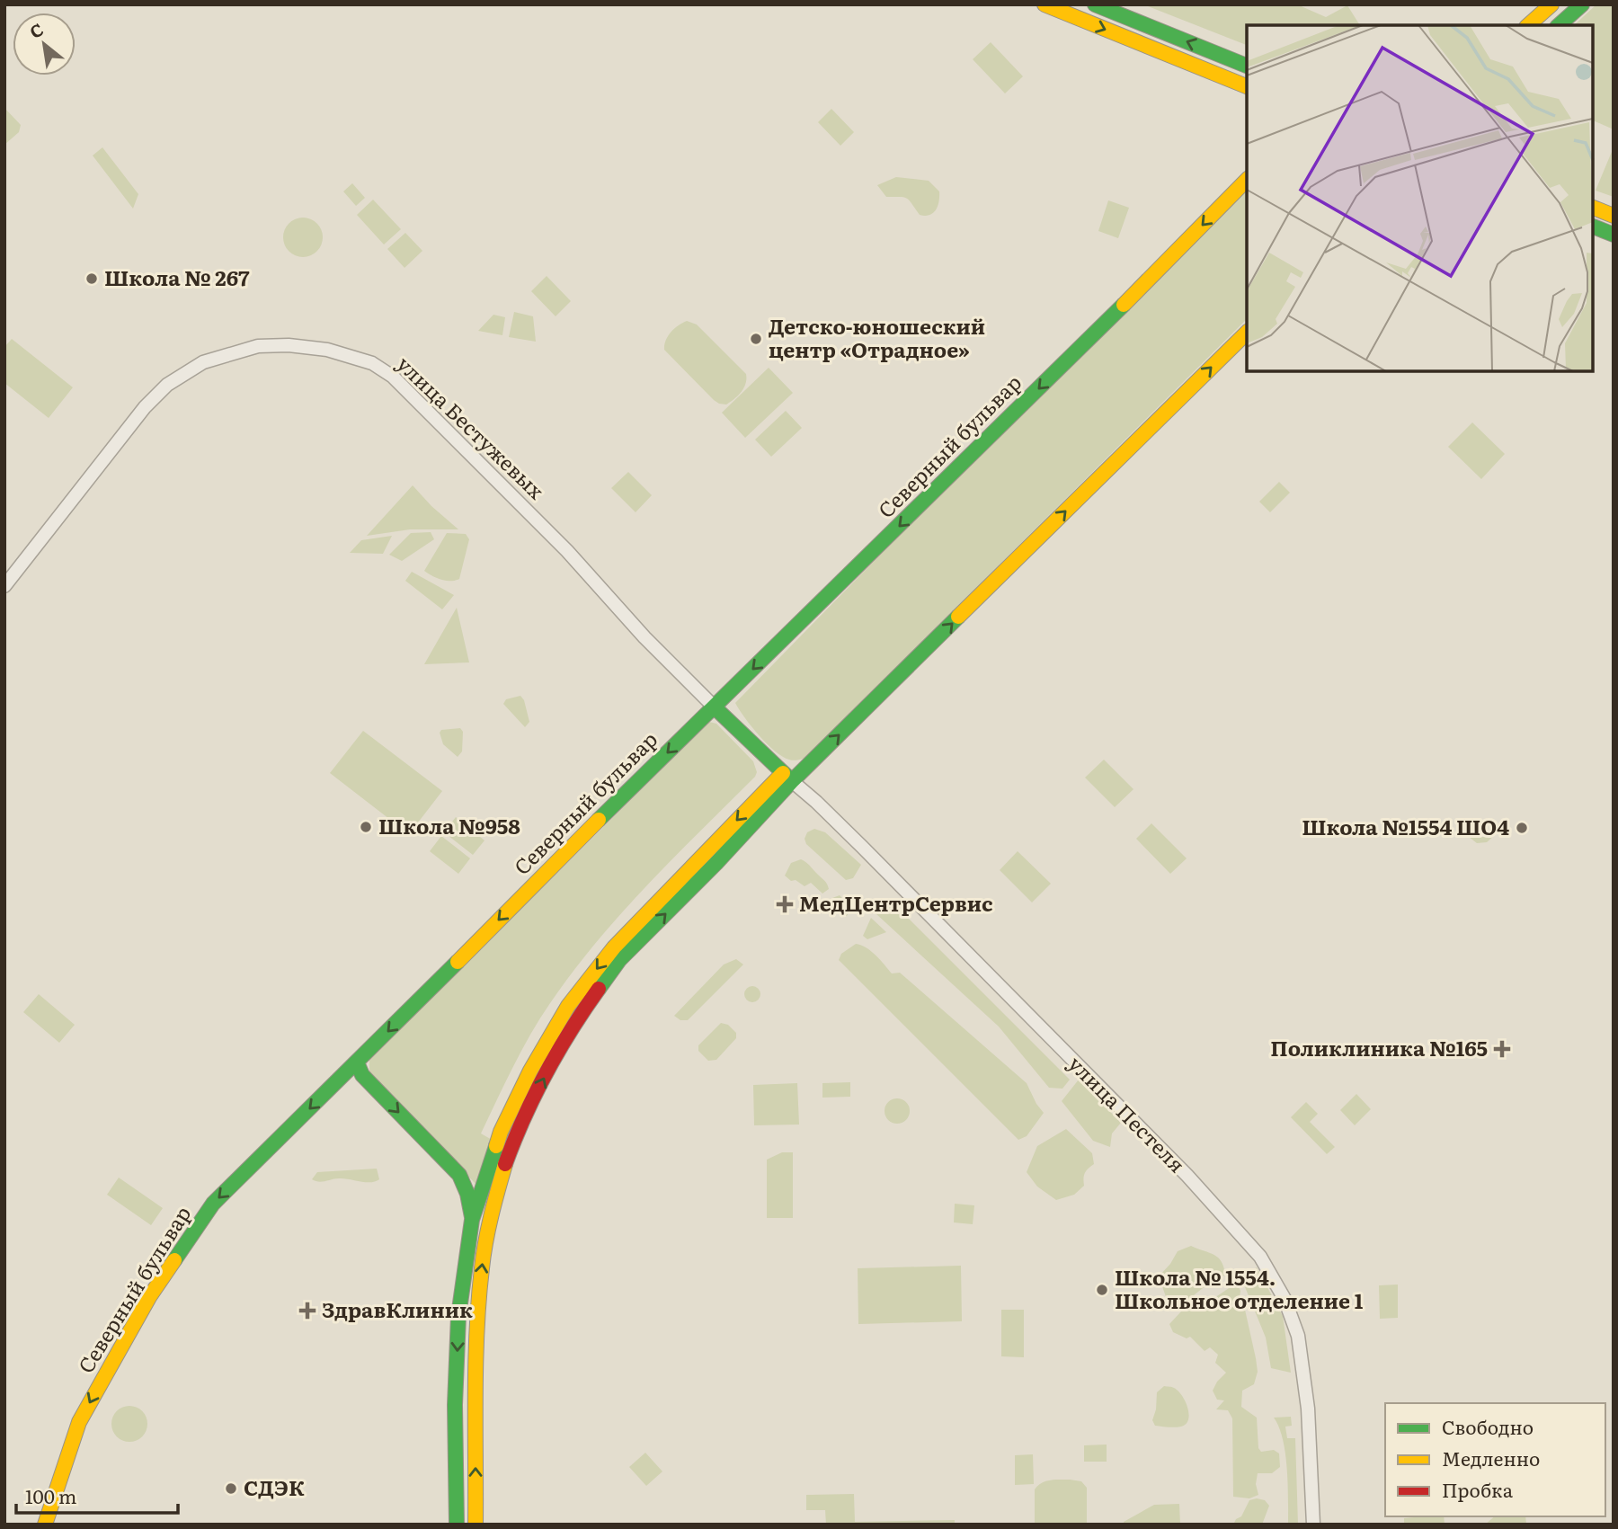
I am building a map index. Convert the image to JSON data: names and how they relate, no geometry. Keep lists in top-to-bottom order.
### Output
{
  "streets": {
    "main road": ["улица Бестужевых", "Северный бульвар"],
    "street": ["улица Пестеля"]
  },
  "crossings": [
    ["улица Бестужевых", "Северный бульвар"],
    ["улица Бестужевых", "улица Пестеля"]
  ],
  "places": {
    "other": [
      "Школа № 267",
      "Детско-юношеский центр «Отрадное»",
      "Школа №958",
      "Школа №1554 ШО4",
      "Школа № 1554. Школьное отделение 1",
      "СДЭК"
    ],
    "health": ["МедЦентрСервис", "Поликлиника №165", "ЗдравКлиник"]
  },
  "legend": ["Свободно", "Медленно", "Пробка"],
  "scale_bar": "100 m",
  "north": "top left"
}
